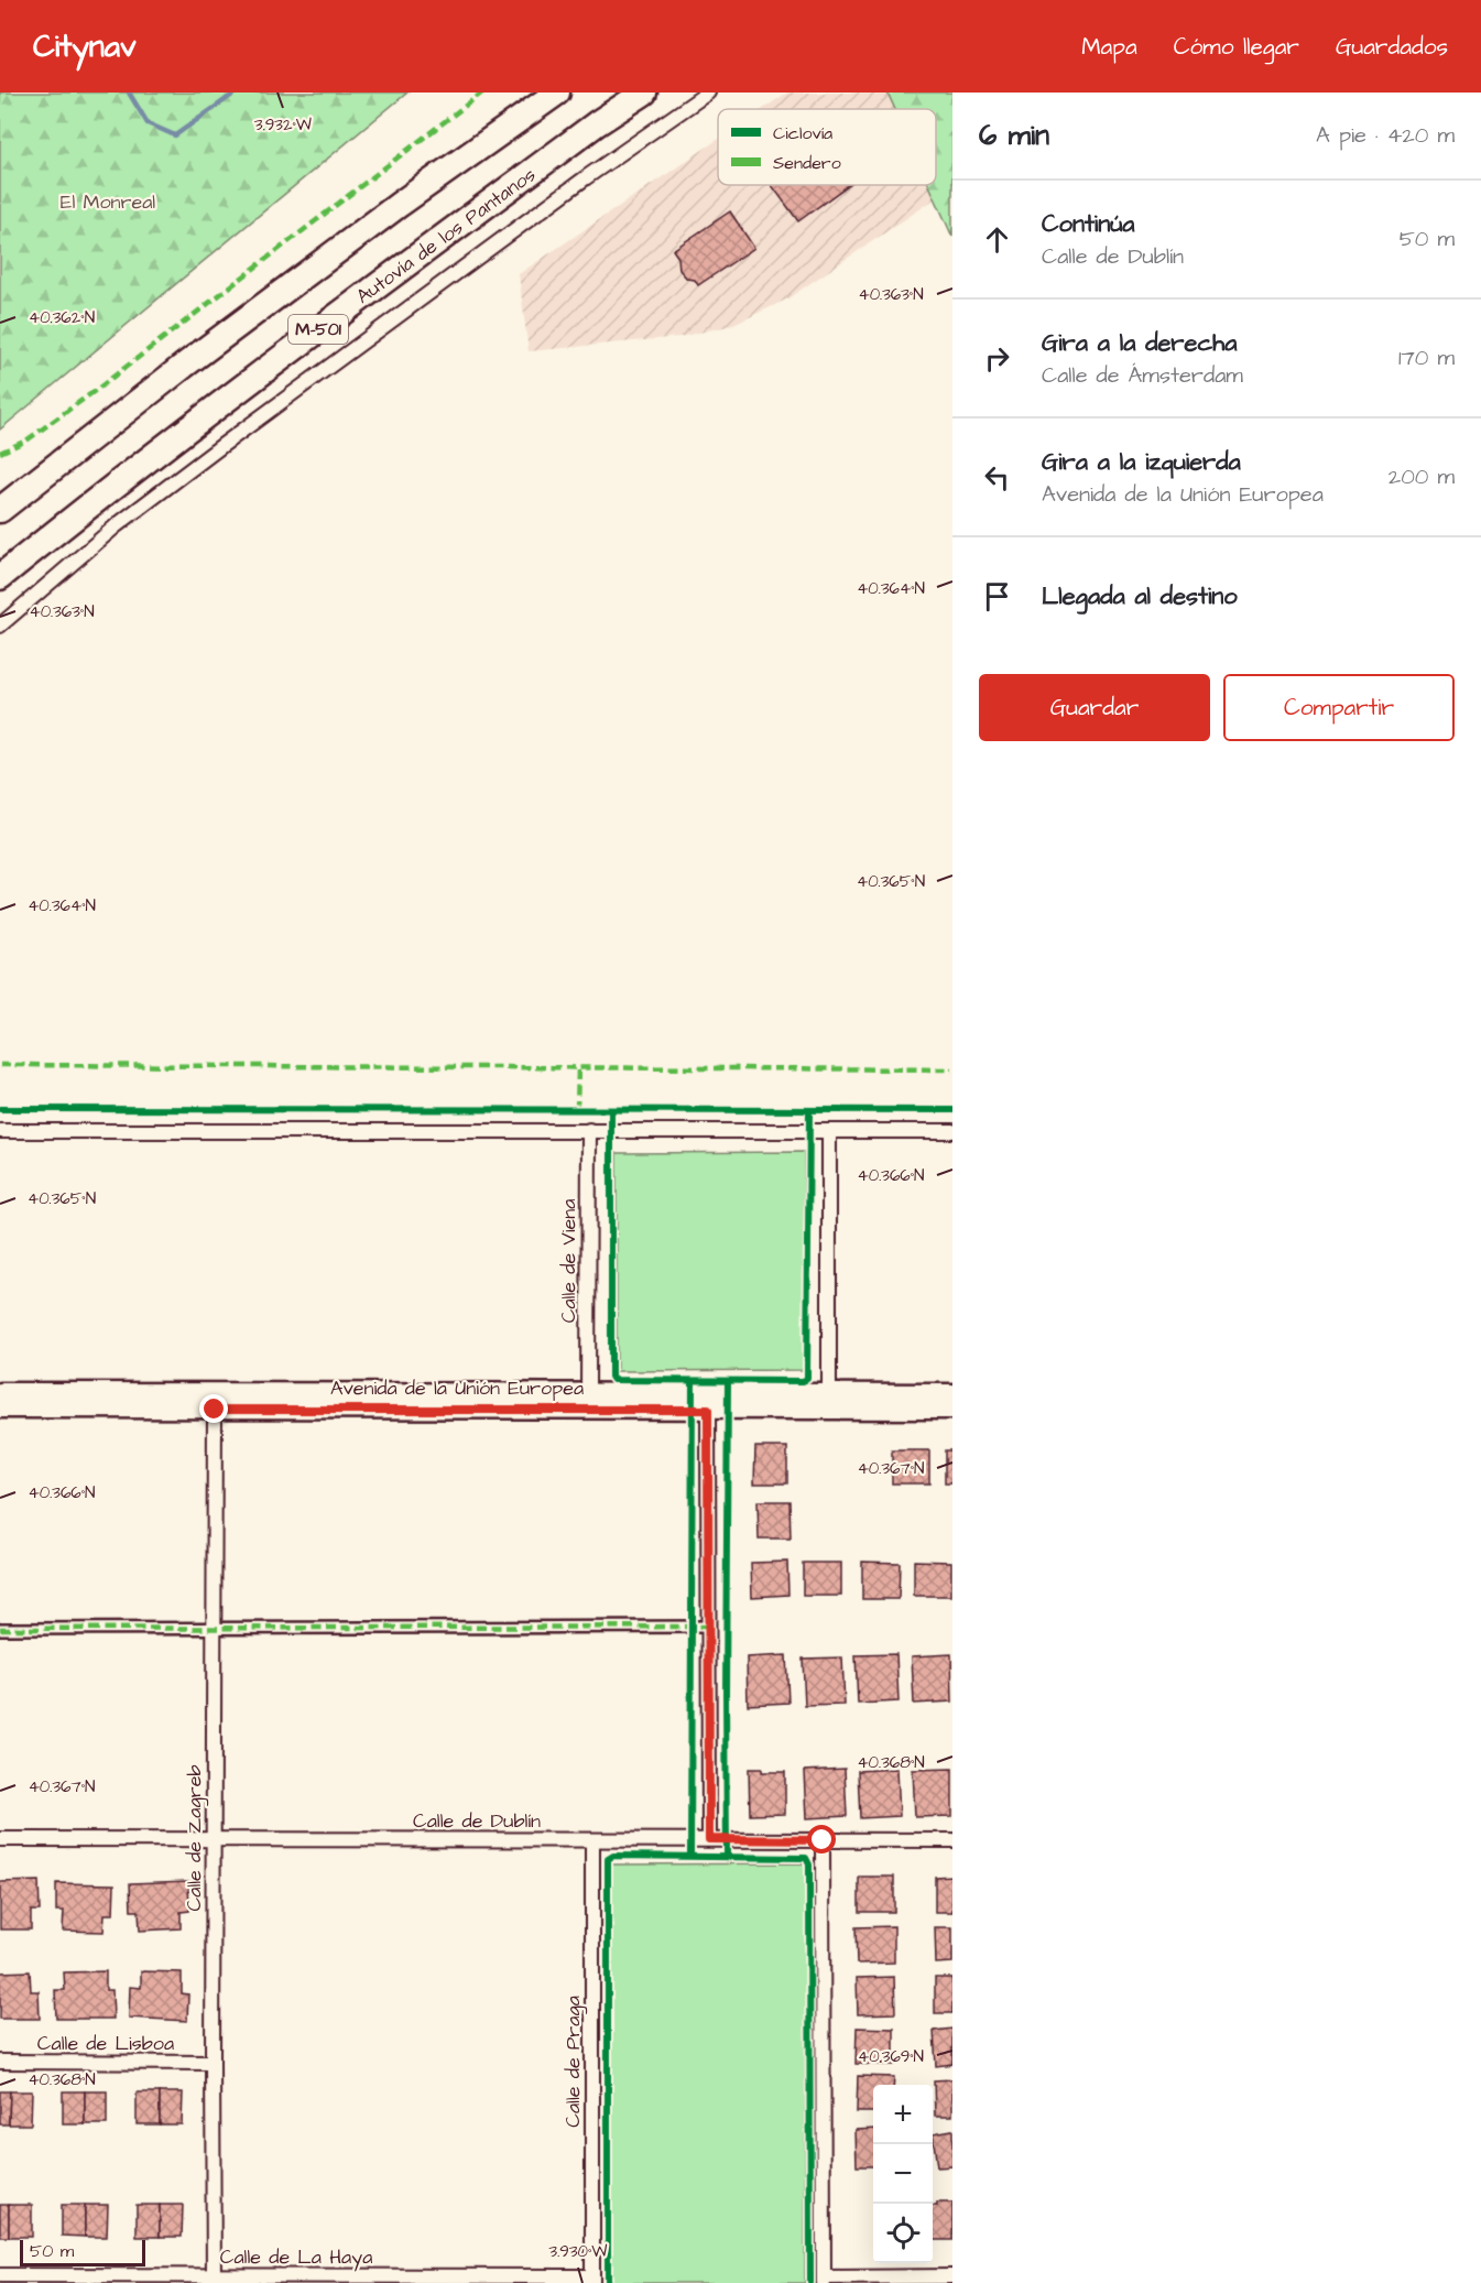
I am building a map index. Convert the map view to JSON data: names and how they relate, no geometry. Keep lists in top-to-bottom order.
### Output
{
  "streets": {
    "highway": ["Autovía de los Pantanos", "M-501"],
    "street": [
      "Calle de Viena",
      "Avenida de la Unión Europea",
      "Calle de Dublín",
      "Calle de Zagreb",
      "Calle de Lisboa",
      "Calle de Praga",
      "Calle de La Haya"
    ]
  },
  "crossings": [
    ["Calle de Viena", "Avenida de la Unión Europea"],
    ["Avenida de la Unión Europea", "Calle de Zagreb"],
    ["Calle de Dublín", "Calle de Zagreb"],
    ["Calle de Dublín", "Calle de Praga"],
    ["Calle de Zagreb", "Calle de Lisboa"],
    ["Calle de Zagreb", "Calle de La Haya"],
    ["Calle de Praga", "Calle de La Haya"]
  ],
  "parks": ["El Monreal"],
  "legend": ["Ciclovía", "Sendero"],
  "scale_bar": "50 m",
  "page": {
    "header": "Citynav",
    "nav": ["Mapa", "Cómo llegar", "Guardados"],
    "heading": ["6 min", "A pie · 420 m"],
    "list": [
      ["Continúa", "Calle de Dublín", "50 m"],
      ["Gira a la derecha", "Calle de Ámsterdam", "170 m"],
      ["Gira a la izquierda", "Avenida de la Unión Europea", "200 m"],
      "Llegada al destino"
    ],
    "buttons": ["Guardar", "Compartir"],
    "map_buttons": ["+", "−"],
    "scale": "50 m"
  },
  "coordinates": [
    "3.932°W",
    "40.363°N",
    "40.362°N",
    "40.364°N",
    "40.365°N",
    "40.366°N",
    "40.367°N",
    "40.368°N",
    "40.369°N",
    "3.930°W"
  ]
}
